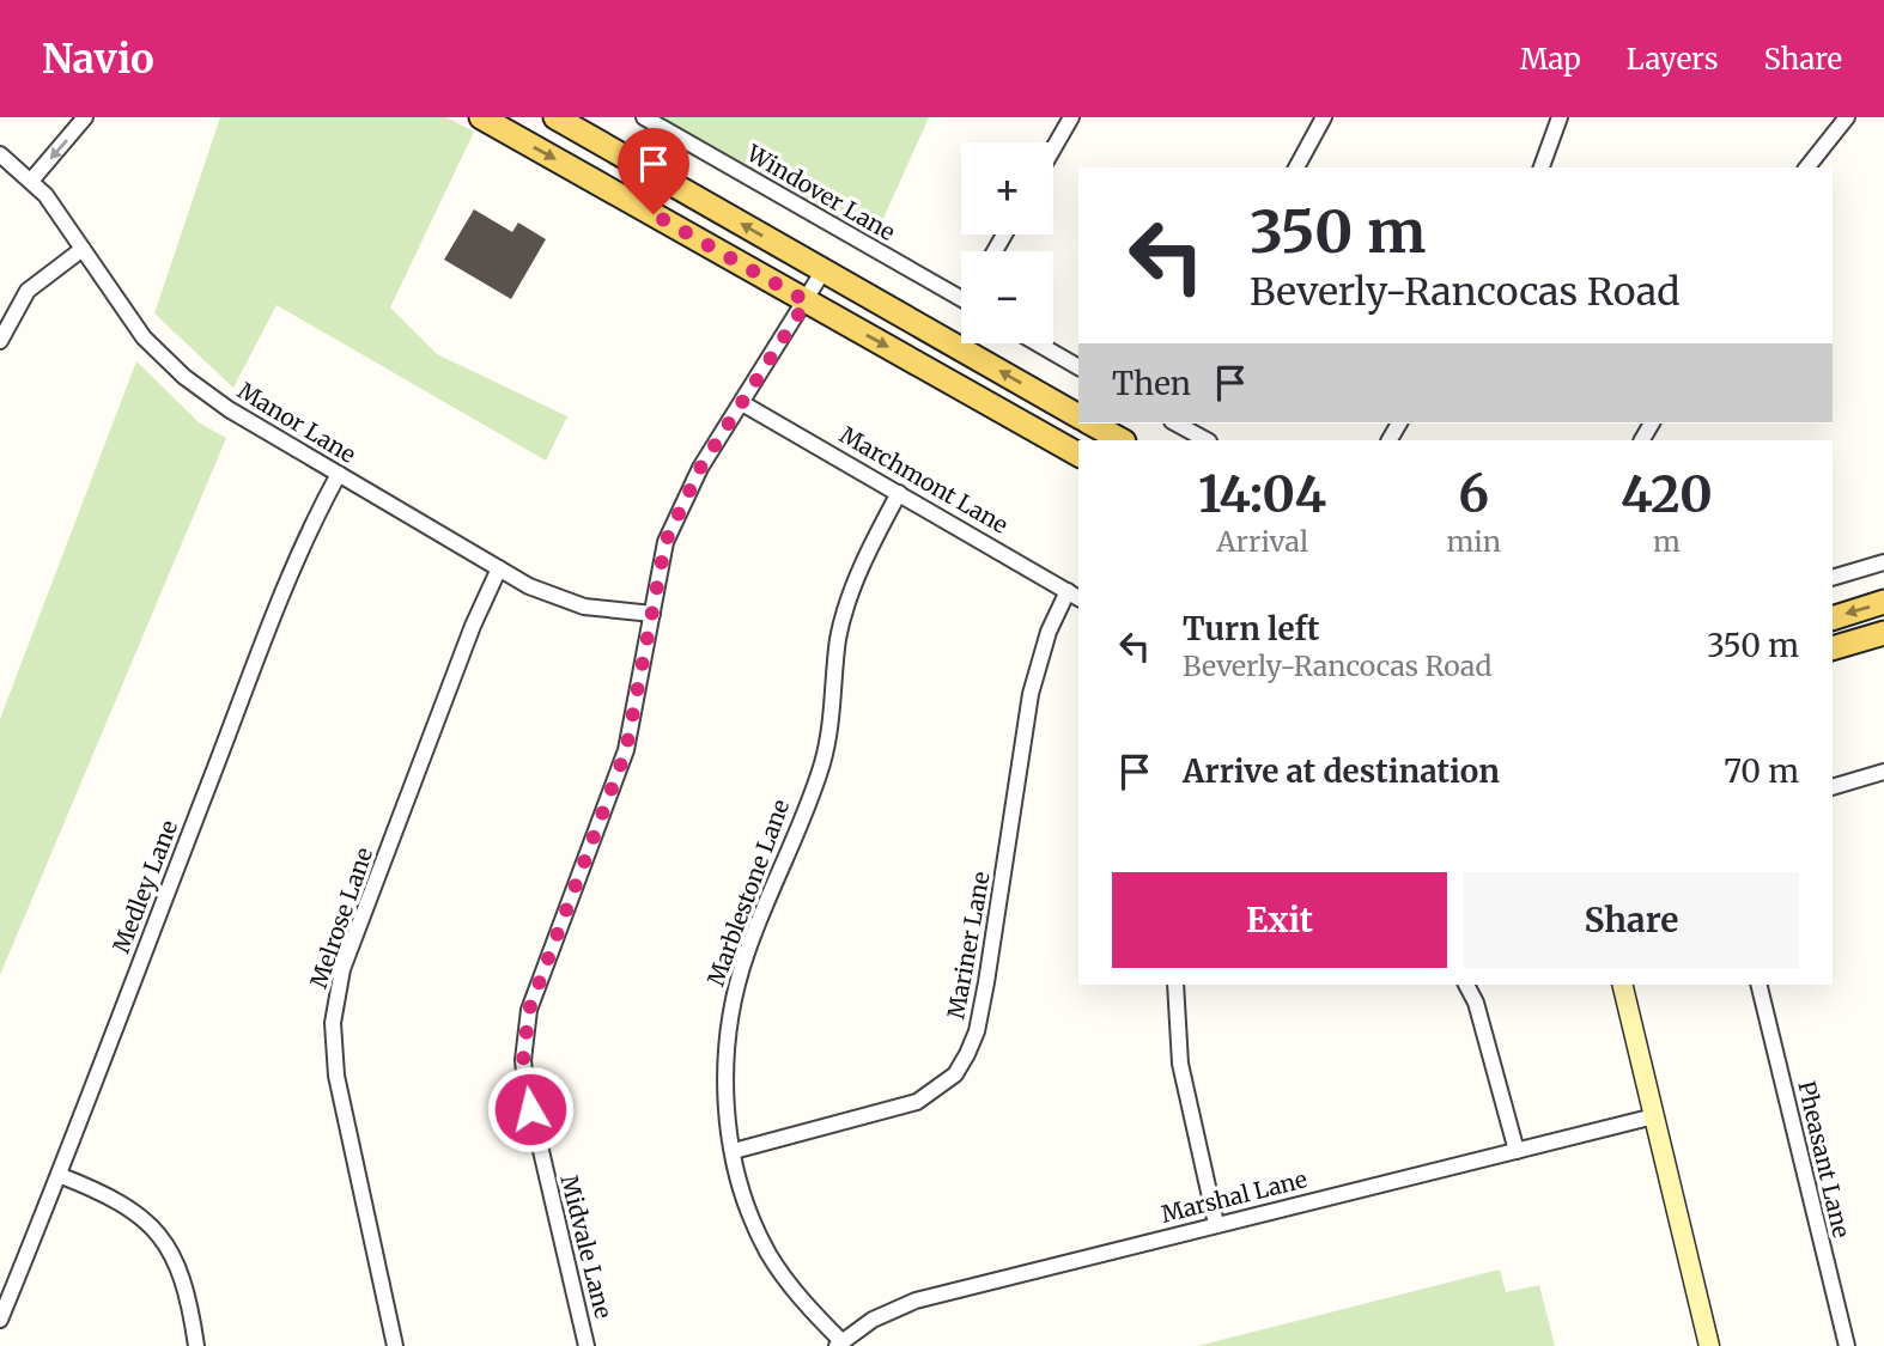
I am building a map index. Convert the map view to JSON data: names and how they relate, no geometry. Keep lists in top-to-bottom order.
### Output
{
  "streets": {
    "street": [
      "Windover Lane",
      "Manor Lane",
      "Marchmont Lane",
      "Medley Lane",
      "Marblestone Lane",
      "Melrose Lane",
      "Mariner Lane",
      "Pheasant Lane",
      "Marshal Lane",
      "Midvale Lane"
    ]
  },
  "crossings": [
    ["Manor Lane", "Medley Lane"],
    ["Manor Lane", "Melrose Lane"],
    ["Manor Lane", "Midvale Lane"],
    ["Marchmont Lane", "Marblestone Lane"],
    ["Marchmont Lane", "Mariner Lane"],
    ["Marchmont Lane", "Midvale Lane"],
    ["Marblestone Lane", "Mariner Lane"],
    ["Marblestone Lane", "Marshal Lane"]
  ],
  "page": {
    "header": "Navio",
    "nav": ["Map", "Layers", "Share"],
    "map_buttons": ["+", "−"],
    "turn": ["350 m", "Beverly-Rancocas Road"],
    "then": "Then",
    "eta": [
      "14:04",
      "Arrival",
      "6",
      "min",
      "420",
      "m"
    ],
    "list": [
      {
        "name": "Turn left",
        "note": "Beverly-Rancocas Road",
        "value": "350 m"
      },
      {
        "name": "Arrive at destination",
        "value": "70 m"
      }
    ],
    "buttons": ["Exit", "Share"]
  }
}
